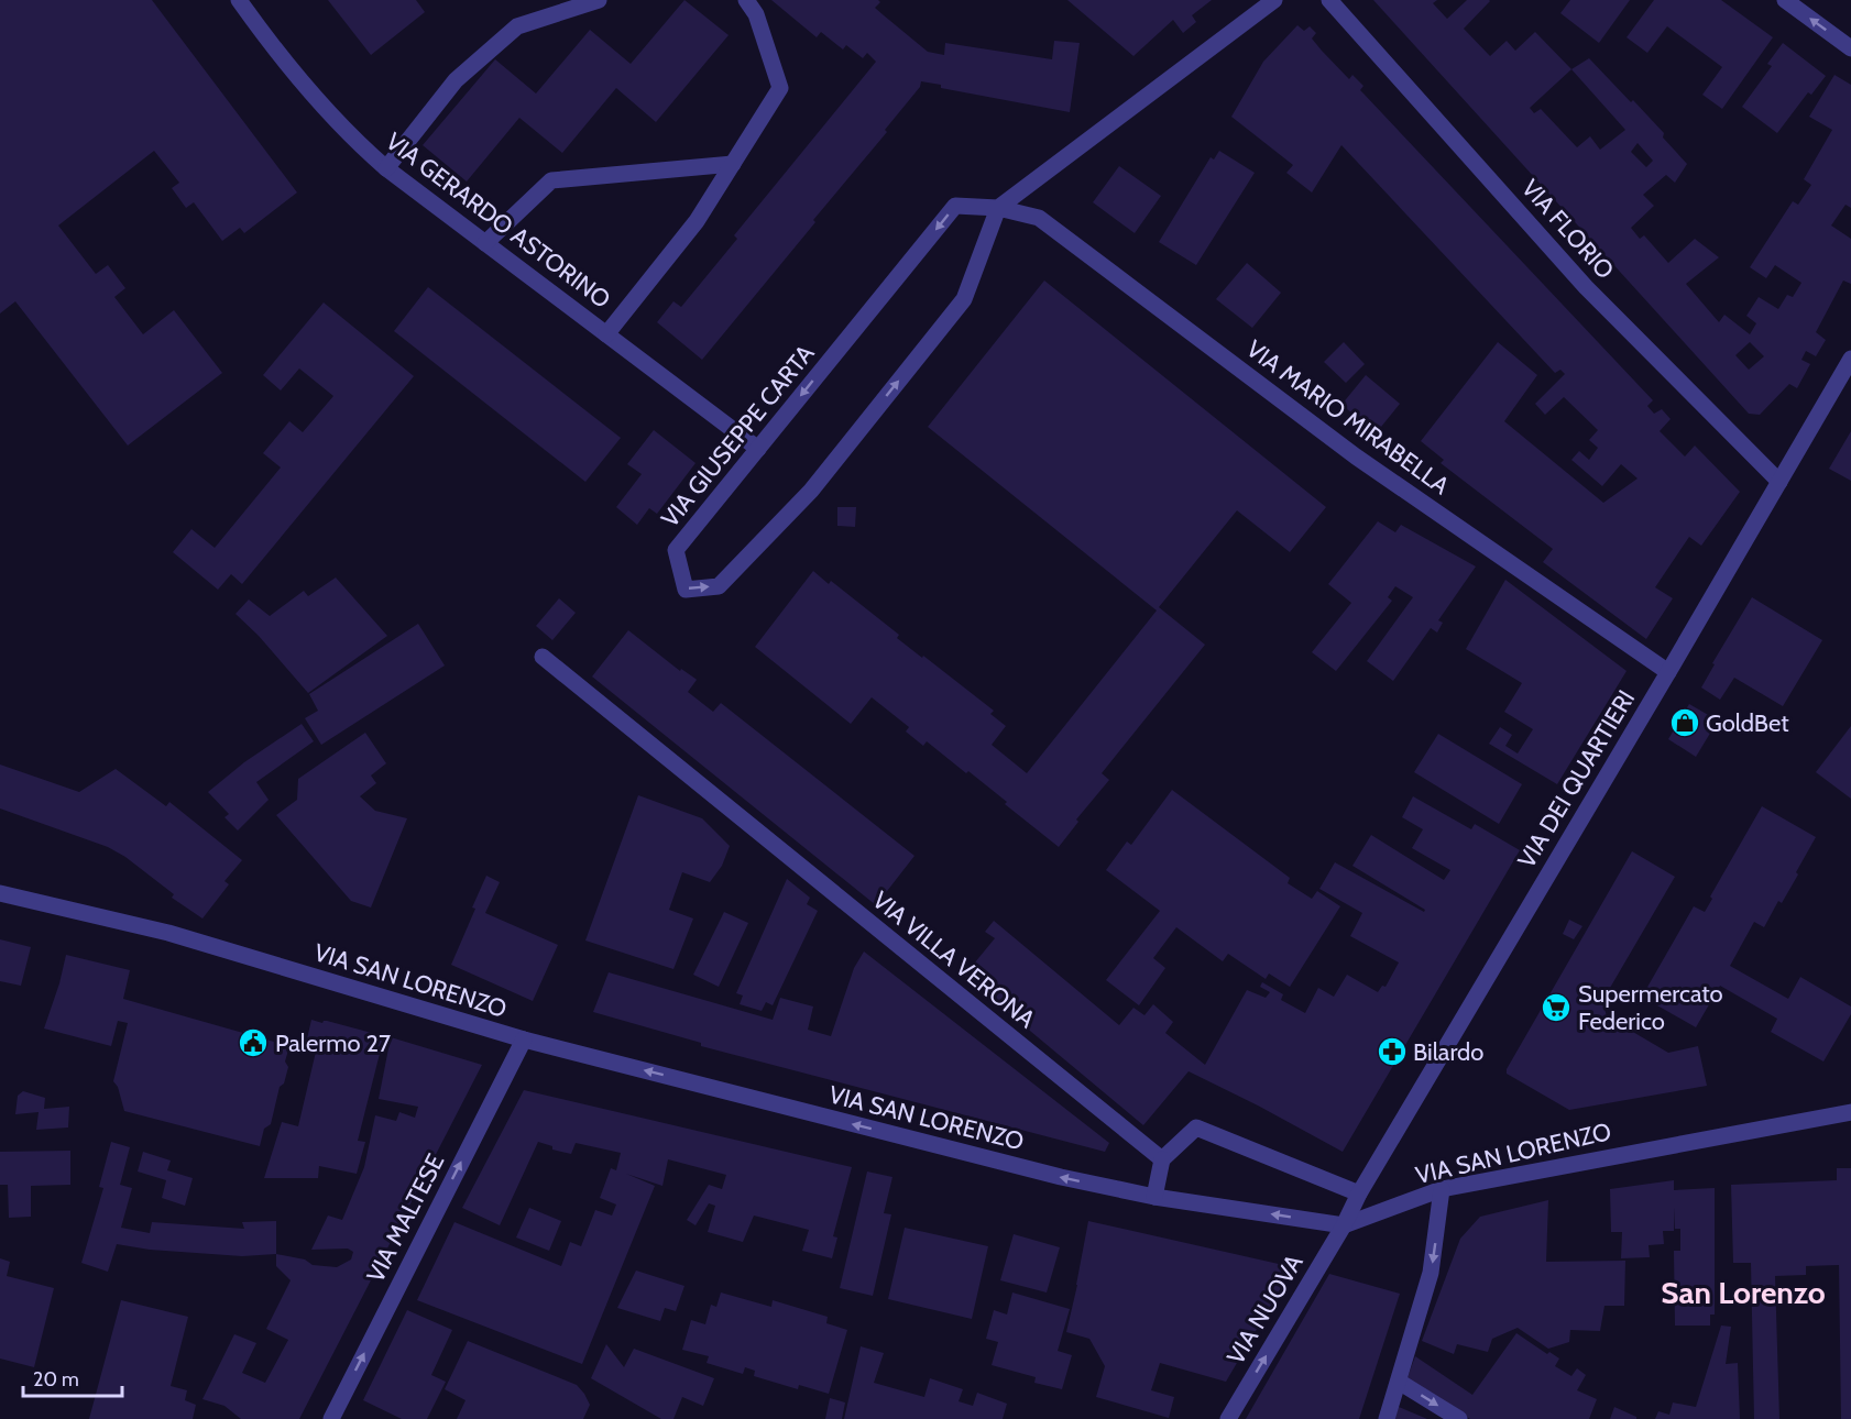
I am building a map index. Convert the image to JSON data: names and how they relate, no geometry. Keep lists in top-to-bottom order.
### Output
{
  "streets": {
    "street": [
      "VIA GERARDO ASTORINO",
      "VIA FLORIO",
      "VIA MARIO MIRABELLA",
      "VIA GIUSEPPE CARTA",
      "VIA DEI QUARTIERI",
      "VIA VILLA VERONA",
      "VIA SAN LORENZO",
      "VIA MALTESE",
      "VIA NUOVA"
    ]
  },
  "crossings": [
    ["VIA GERARDO ASTORINO", "VIA GIUSEPPE CARTA"],
    ["VIA FLORIO", "VIA DEI QUARTIERI"],
    ["VIA MARIO MIRABELLA", "VIA GIUSEPPE CARTA"],
    ["VIA MARIO MIRABELLA", "VIA DEI QUARTIERI"],
    ["VIA DEI QUARTIERI", "VIA SAN LORENZO"],
    ["VIA DEI QUARTIERI", "VIA NUOVA"],
    ["VIA SAN LORENZO", "VIA MALTESE"],
    ["VIA SAN LORENZO", "VIA NUOVA"]
  ],
  "one_way": ["VIA SAN LORENZO", "VIA MALTESE"],
  "districts": ["San Lorenzo"],
  "places": {
    "shop": ["GoldBet"],
    "supermarket": ["Supermercato Federico"],
    "public building": ["Palermo 27"],
    "pharmacy": ["Bilardo"]
  },
  "scale_bar": "20 m"
}
